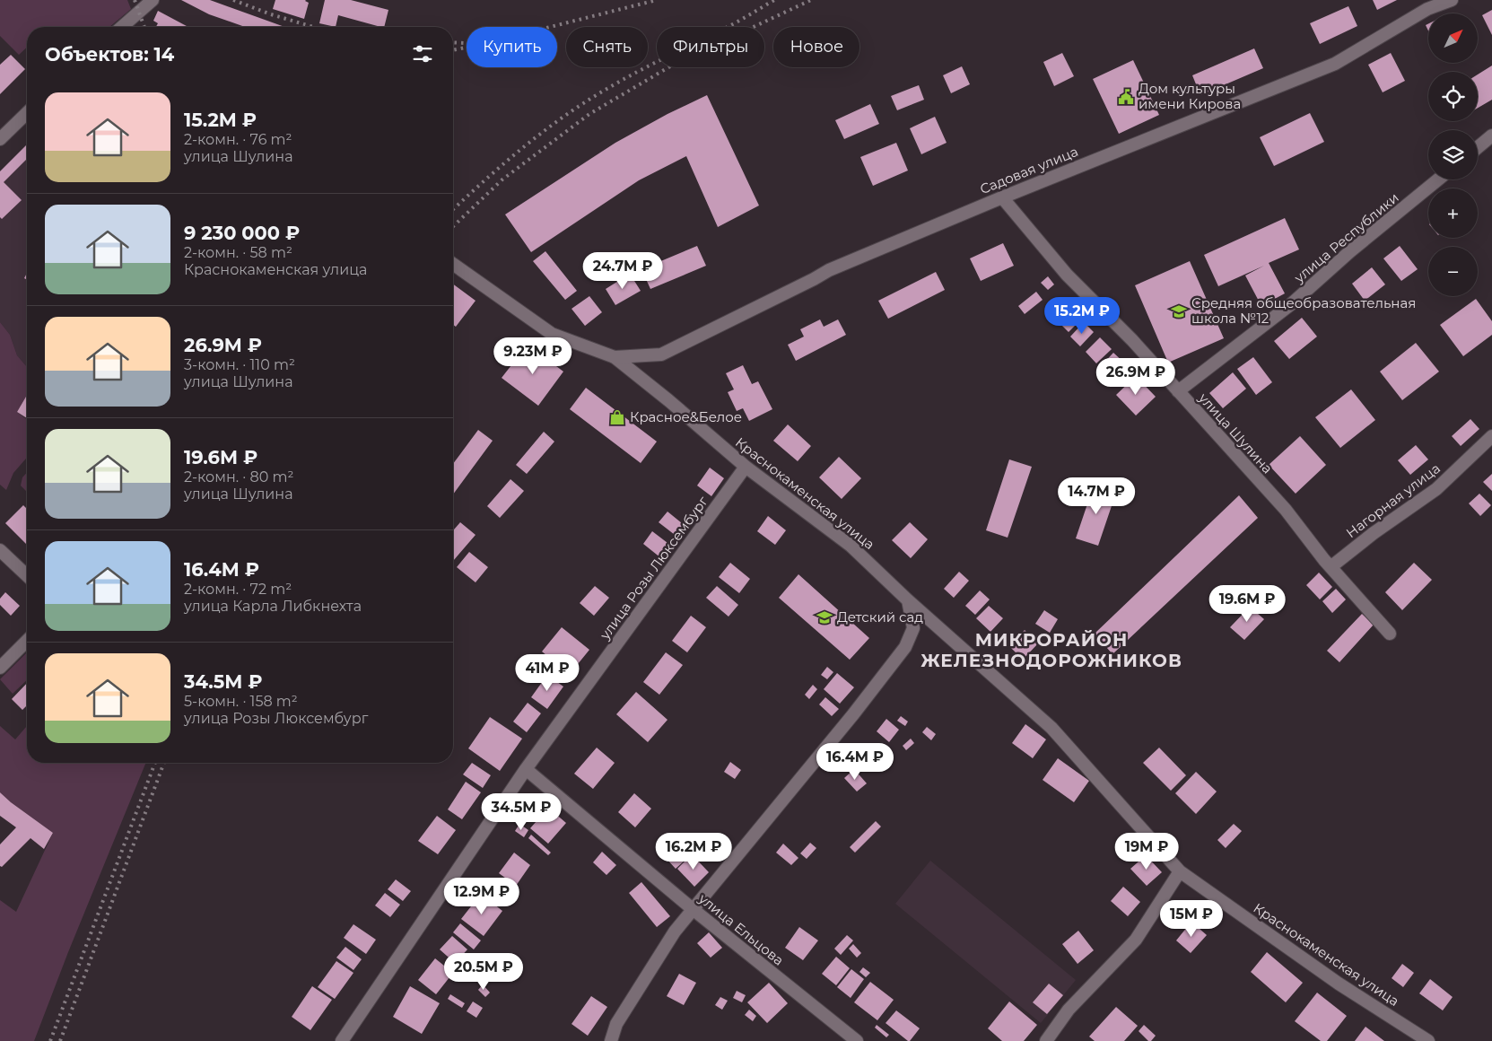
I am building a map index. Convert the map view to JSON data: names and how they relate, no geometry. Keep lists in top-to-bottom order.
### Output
{
  "streets": {
    "street": [
      "Садовая улица",
      "улица Республики",
      "улица Шулина",
      "Краснокаменская улица",
      "Нагорная улица",
      "улица Розы Люксембург",
      "улица Ельцова"
    ]
  },
  "crossings": [
    ["Садовая улица", "улица Шулина"],
    ["Садовая улица", "Краснокаменская улица"],
    ["улица Республики", "улица Шулина"],
    ["улица Шулина", "Нагорная улица"],
    ["Краснокаменская улица", "улица Розы Люксембург"],
    ["улица Розы Люксембург", "улица Ельцова"]
  ],
  "districts": ["МИКРОРАЙОН ЖЕЛЕЗНОДОРОЖНИКОВ"],
  "places": {
    "public building": ["Дом культуры имени Кирова"],
    "school or university": ["Средняя общеобразовательная школа №12", "Детский сад"],
    "shop": ["Красное&Белое"]
  },
  "north": "top right",
  "page": {
    "map_buttons": ["+", "−"],
    "chip": [
      "Купить",
      "Снять",
      "Фильтры",
      "Новое"
    ],
    "heading": "Объектов: 14",
    "list": [
      {
        "name": "15.2M ₽",
        "note": "2-комн. · 76 m² · улица Шулина"
      },
      {
        "name": "9 230 000 ₽",
        "note": "2-комн. · 58 m² · Краснокаменская улица"
      },
      {
        "name": "26.9M ₽",
        "note": "3-комн. · 110 m² · улица Шулина"
      },
      {
        "name": "19.6M ₽",
        "note": "2-комн. · 80 m² · улица Шулина"
      },
      {
        "name": "16.4M ₽",
        "note": "2-комн. · 72 m² · улица Карла Либкнехта"
      },
      {
        "name": "34.5M ₽",
        "note": "5-комн. · 158 m² · улица Розы Люксембург"
      }
    ],
    "price": [
      "24.7M ₽",
      "15.2M ₽",
      "9.23M ₽",
      "26.9M ₽",
      "14.7M ₽",
      "19.6M ₽",
      "41M ₽",
      "16.4M ₽",
      "34.5M ₽",
      "16.2M ₽",
      "19M ₽",
      "12.9M ₽",
      "15M ₽",
      "20.5M ₽"
    ]
  }
}
